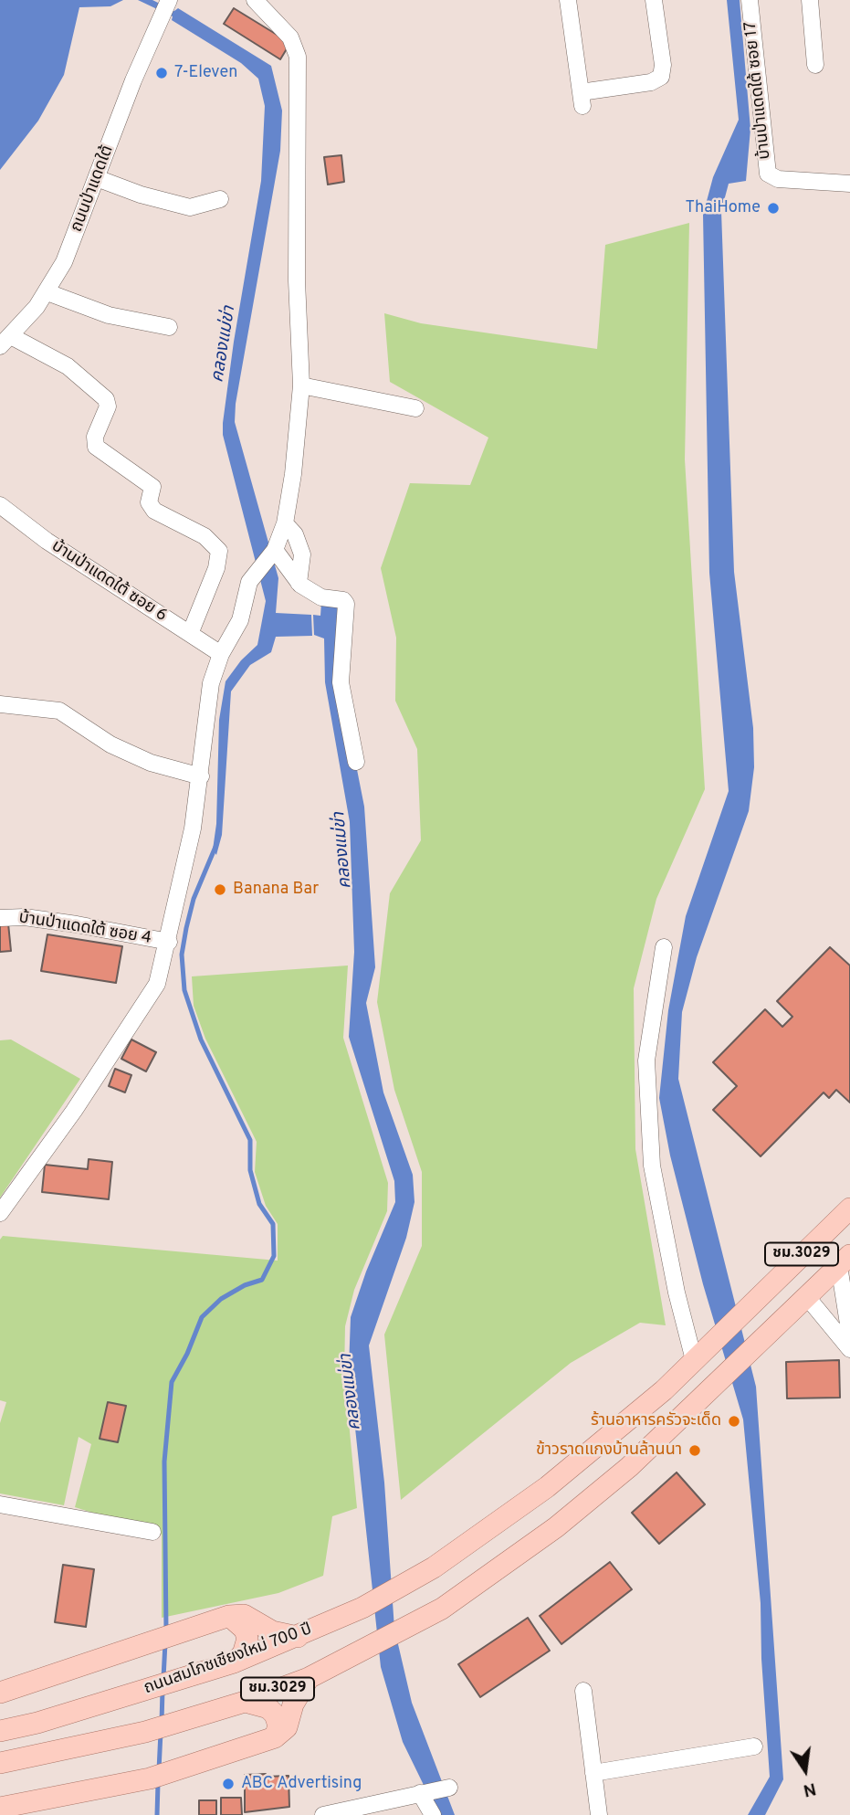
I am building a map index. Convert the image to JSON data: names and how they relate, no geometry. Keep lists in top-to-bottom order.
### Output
{
  "streets": {
    "main road": ["ชม.3029", "ถนนสมโภชเชียงใหม่ 700 ปี"],
    "street": [
      "บ้านป่าแดดใต้ ซอย 17",
      "ถนนป่าแดดใต้",
      "บ้านป่าแดดใต้ ซอย 6",
      "บ้านป่าแดดใต้ ซอย 4"
    ]
  },
  "water": ["คลองแม่ข่า"],
  "places": [
    "7-Eleven",
    "ThaiHome",
    "Banana Bar",
    "ร้านอาหารครัวจะเด็ด",
    "ข้าวราดแกงบ้านล้านนา",
    "ABC Advertising"
  ],
  "north": "bottom"
}
